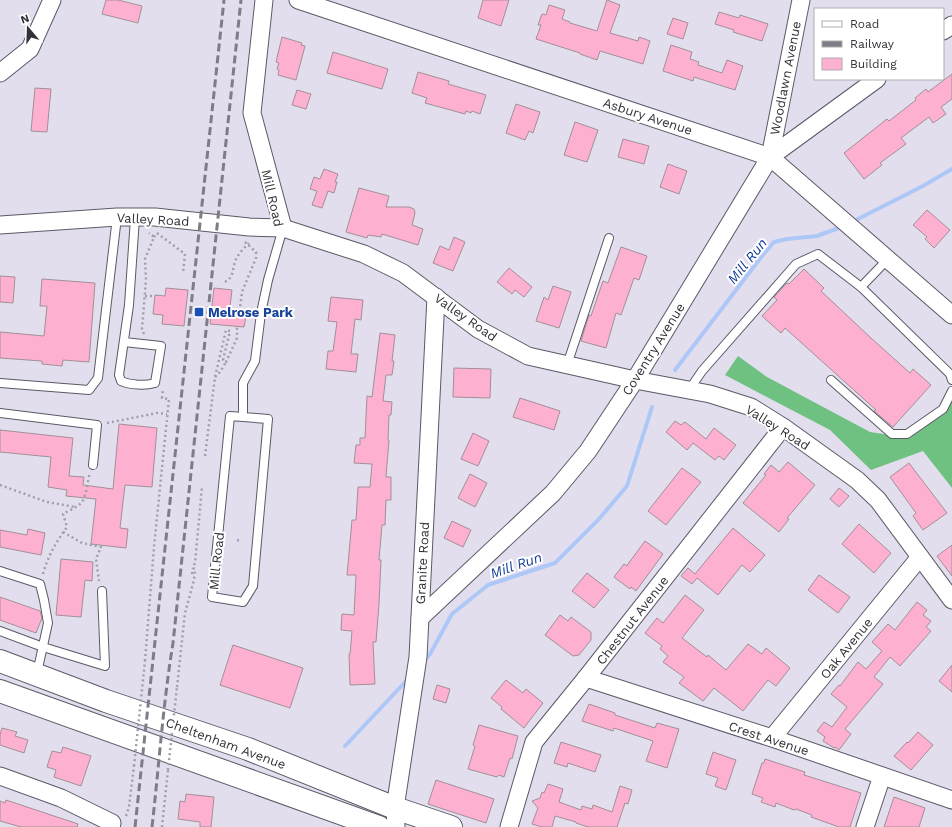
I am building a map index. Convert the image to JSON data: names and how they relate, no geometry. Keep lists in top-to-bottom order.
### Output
{
  "streets": {
    "highway": ["Cheltenham Avenue"],
    "street": [
      "Woodlawn Avenue",
      "Asbury Avenue",
      "Mill Road",
      "Valley Road",
      "Coventry Avenue",
      "Granite Road",
      "Chestnut Avenue",
      "Oak Avenue",
      "Crest Avenue"
    ]
  },
  "crossings": [
    ["Woodlawn Avenue", "Asbury Avenue"],
    ["Woodlawn Avenue", "Coventry Avenue"],
    ["Asbury Avenue", "Coventry Avenue"],
    ["Mill Road", "Valley Road"],
    ["Valley Road", "Coventry Avenue"],
    ["Valley Road", "Granite Road"],
    ["Valley Road", "Chestnut Avenue"],
    ["Valley Road", "Oak Avenue"],
    ["Coventry Avenue", "Granite Road"],
    ["Granite Road", "Cheltenham Avenue"],
    ["Chestnut Avenue", "Crest Avenue"],
    ["Oak Avenue", "Crest Avenue"]
  ],
  "water": ["Mill Run"],
  "places": {
    "transit": ["Melrose Park"]
  },
  "legend": ["Road", "Railway", "Building"],
  "north": "top"
}
